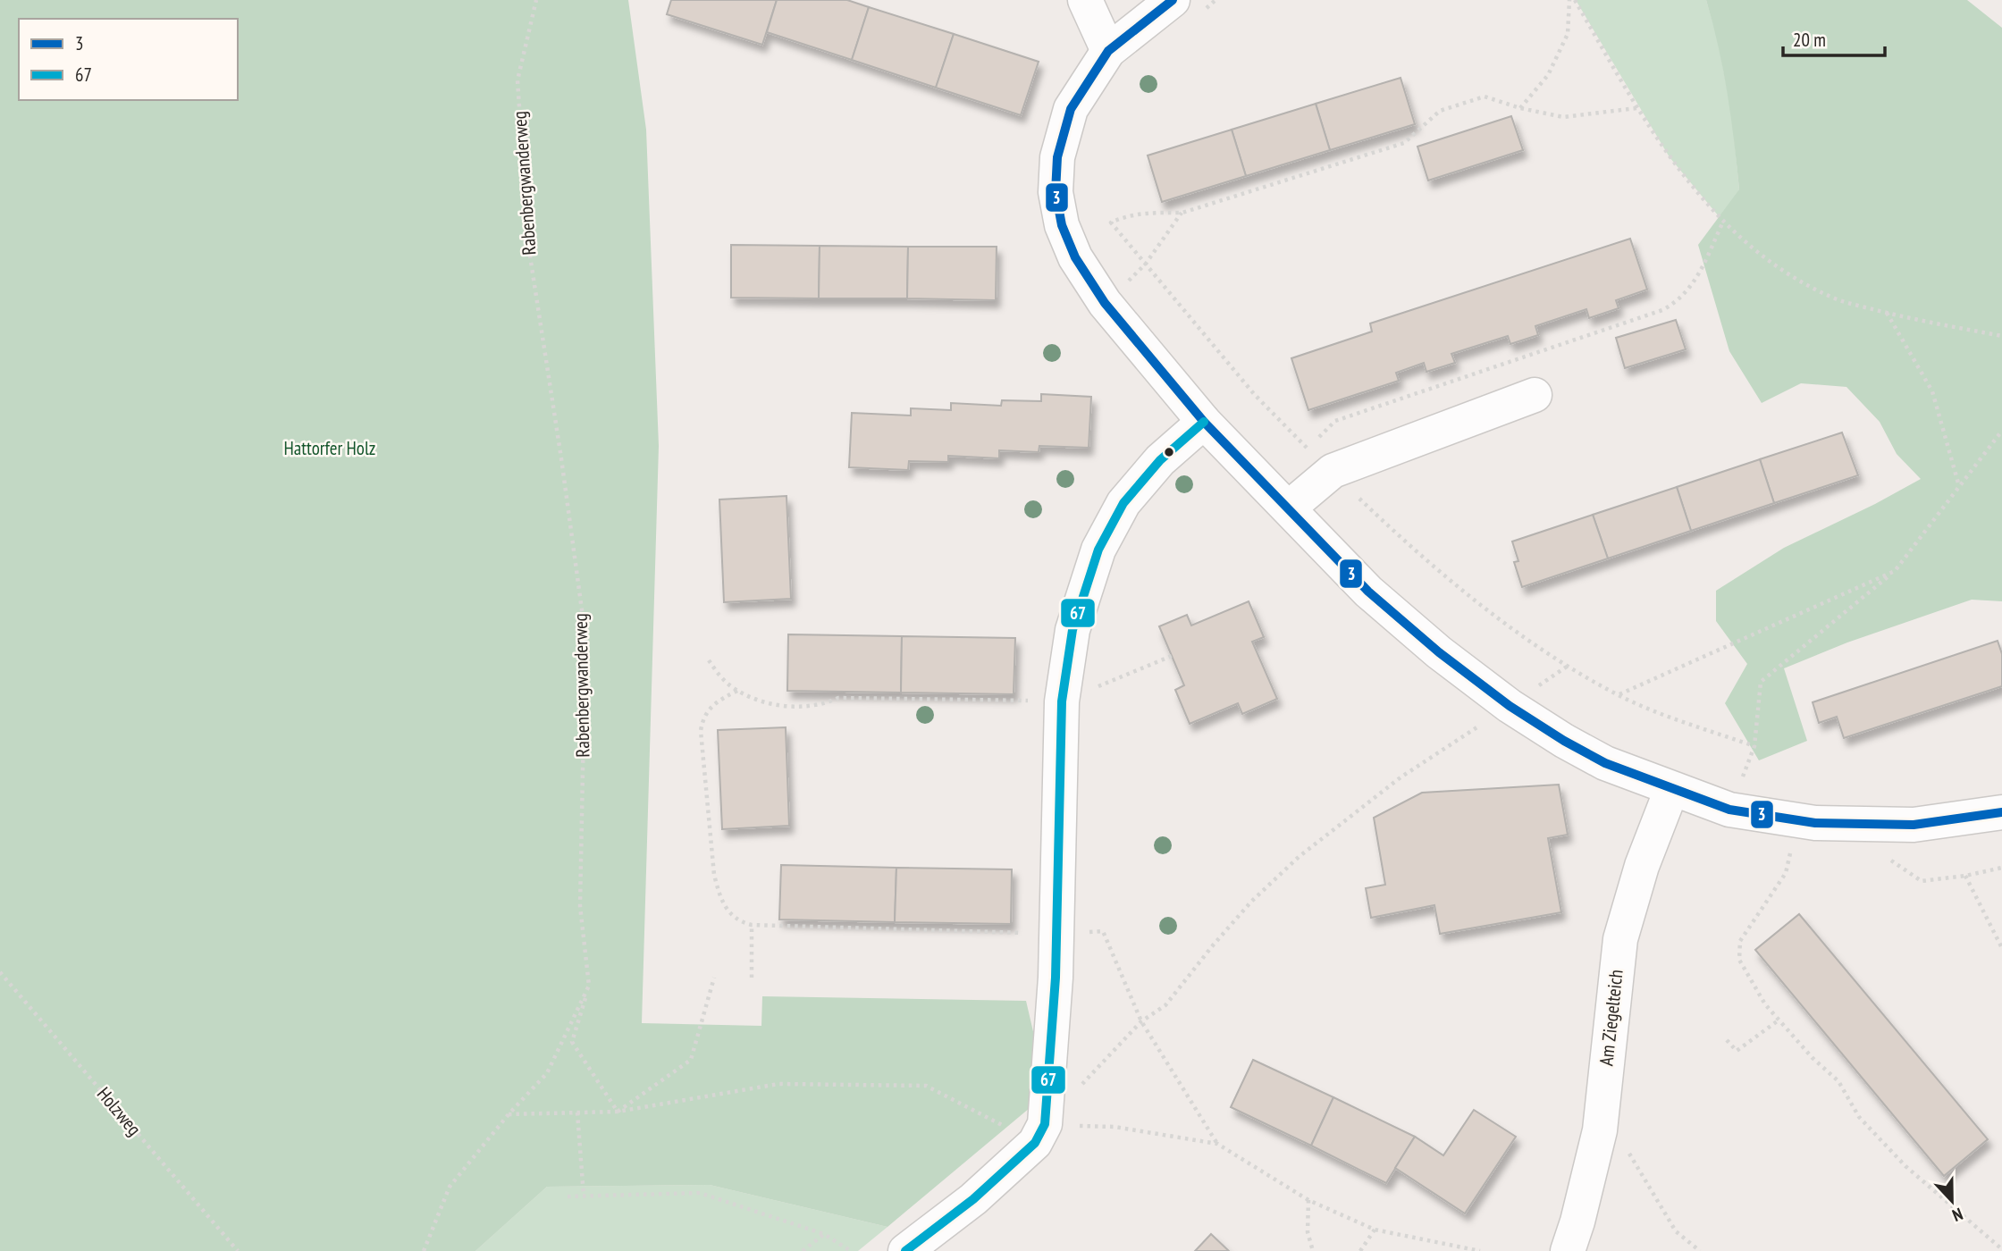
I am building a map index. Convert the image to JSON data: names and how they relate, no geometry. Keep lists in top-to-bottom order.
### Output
{
  "streets": {
    "street": ["Am Ziegelteich"],
    "path": ["Rabenbergwanderweg", "Holzweg"]
  },
  "parks": ["Hattorfer Holz"],
  "lines": ["transit line 3", "transit line 67"],
  "legend": ["3", "67"],
  "scale_bar": "20 m",
  "north": "bottom"
}
